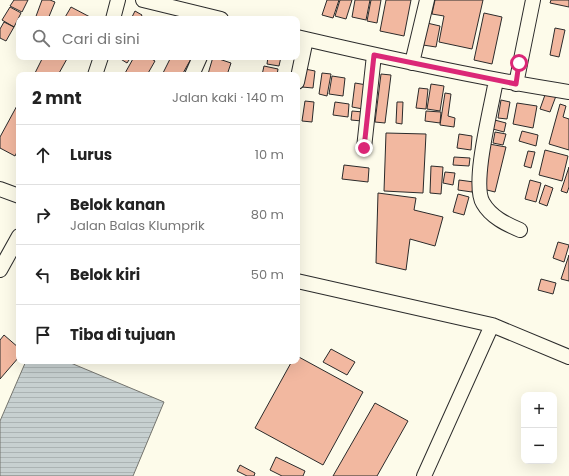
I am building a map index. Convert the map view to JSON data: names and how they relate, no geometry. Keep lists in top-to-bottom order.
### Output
{
  "page": {
    "search": "Cari di sini",
    "heading": ["2 mnt", "Jalan kaki · 140 m"],
    "list": [
      ["Lurus", "10 m"],
      ["Belok kanan", "Jalan Balas Klumprik", "80 m"],
      ["Belok kiri", "50 m"],
      "Tiba di tujuan"
    ],
    "map_buttons": ["+", "−"]
  }
}
